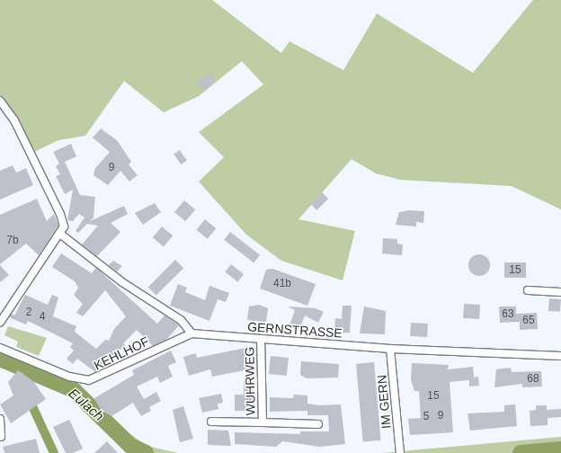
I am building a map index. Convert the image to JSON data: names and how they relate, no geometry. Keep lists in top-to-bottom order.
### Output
{
  "streets": {
    "street": [
      "GERNSTRASSE",
      "KEHLHOF",
      "WUHRWEG",
      "IM GERN"
    ]
  },
  "crossings": [
    ["GERNSTRASSE", "KEHLHOF"],
    ["GERNSTRASSE", "WUHRWEG"],
    ["GERNSTRASSE", "IM GERN"]
  ],
  "water": ["Eulach"],
  "house_numbers": [
    "9",
    "7b",
    "15",
    "41b",
    "2",
    "63",
    "4",
    "65",
    "68",
    "15",
    "9",
    "5"
  ]
}
